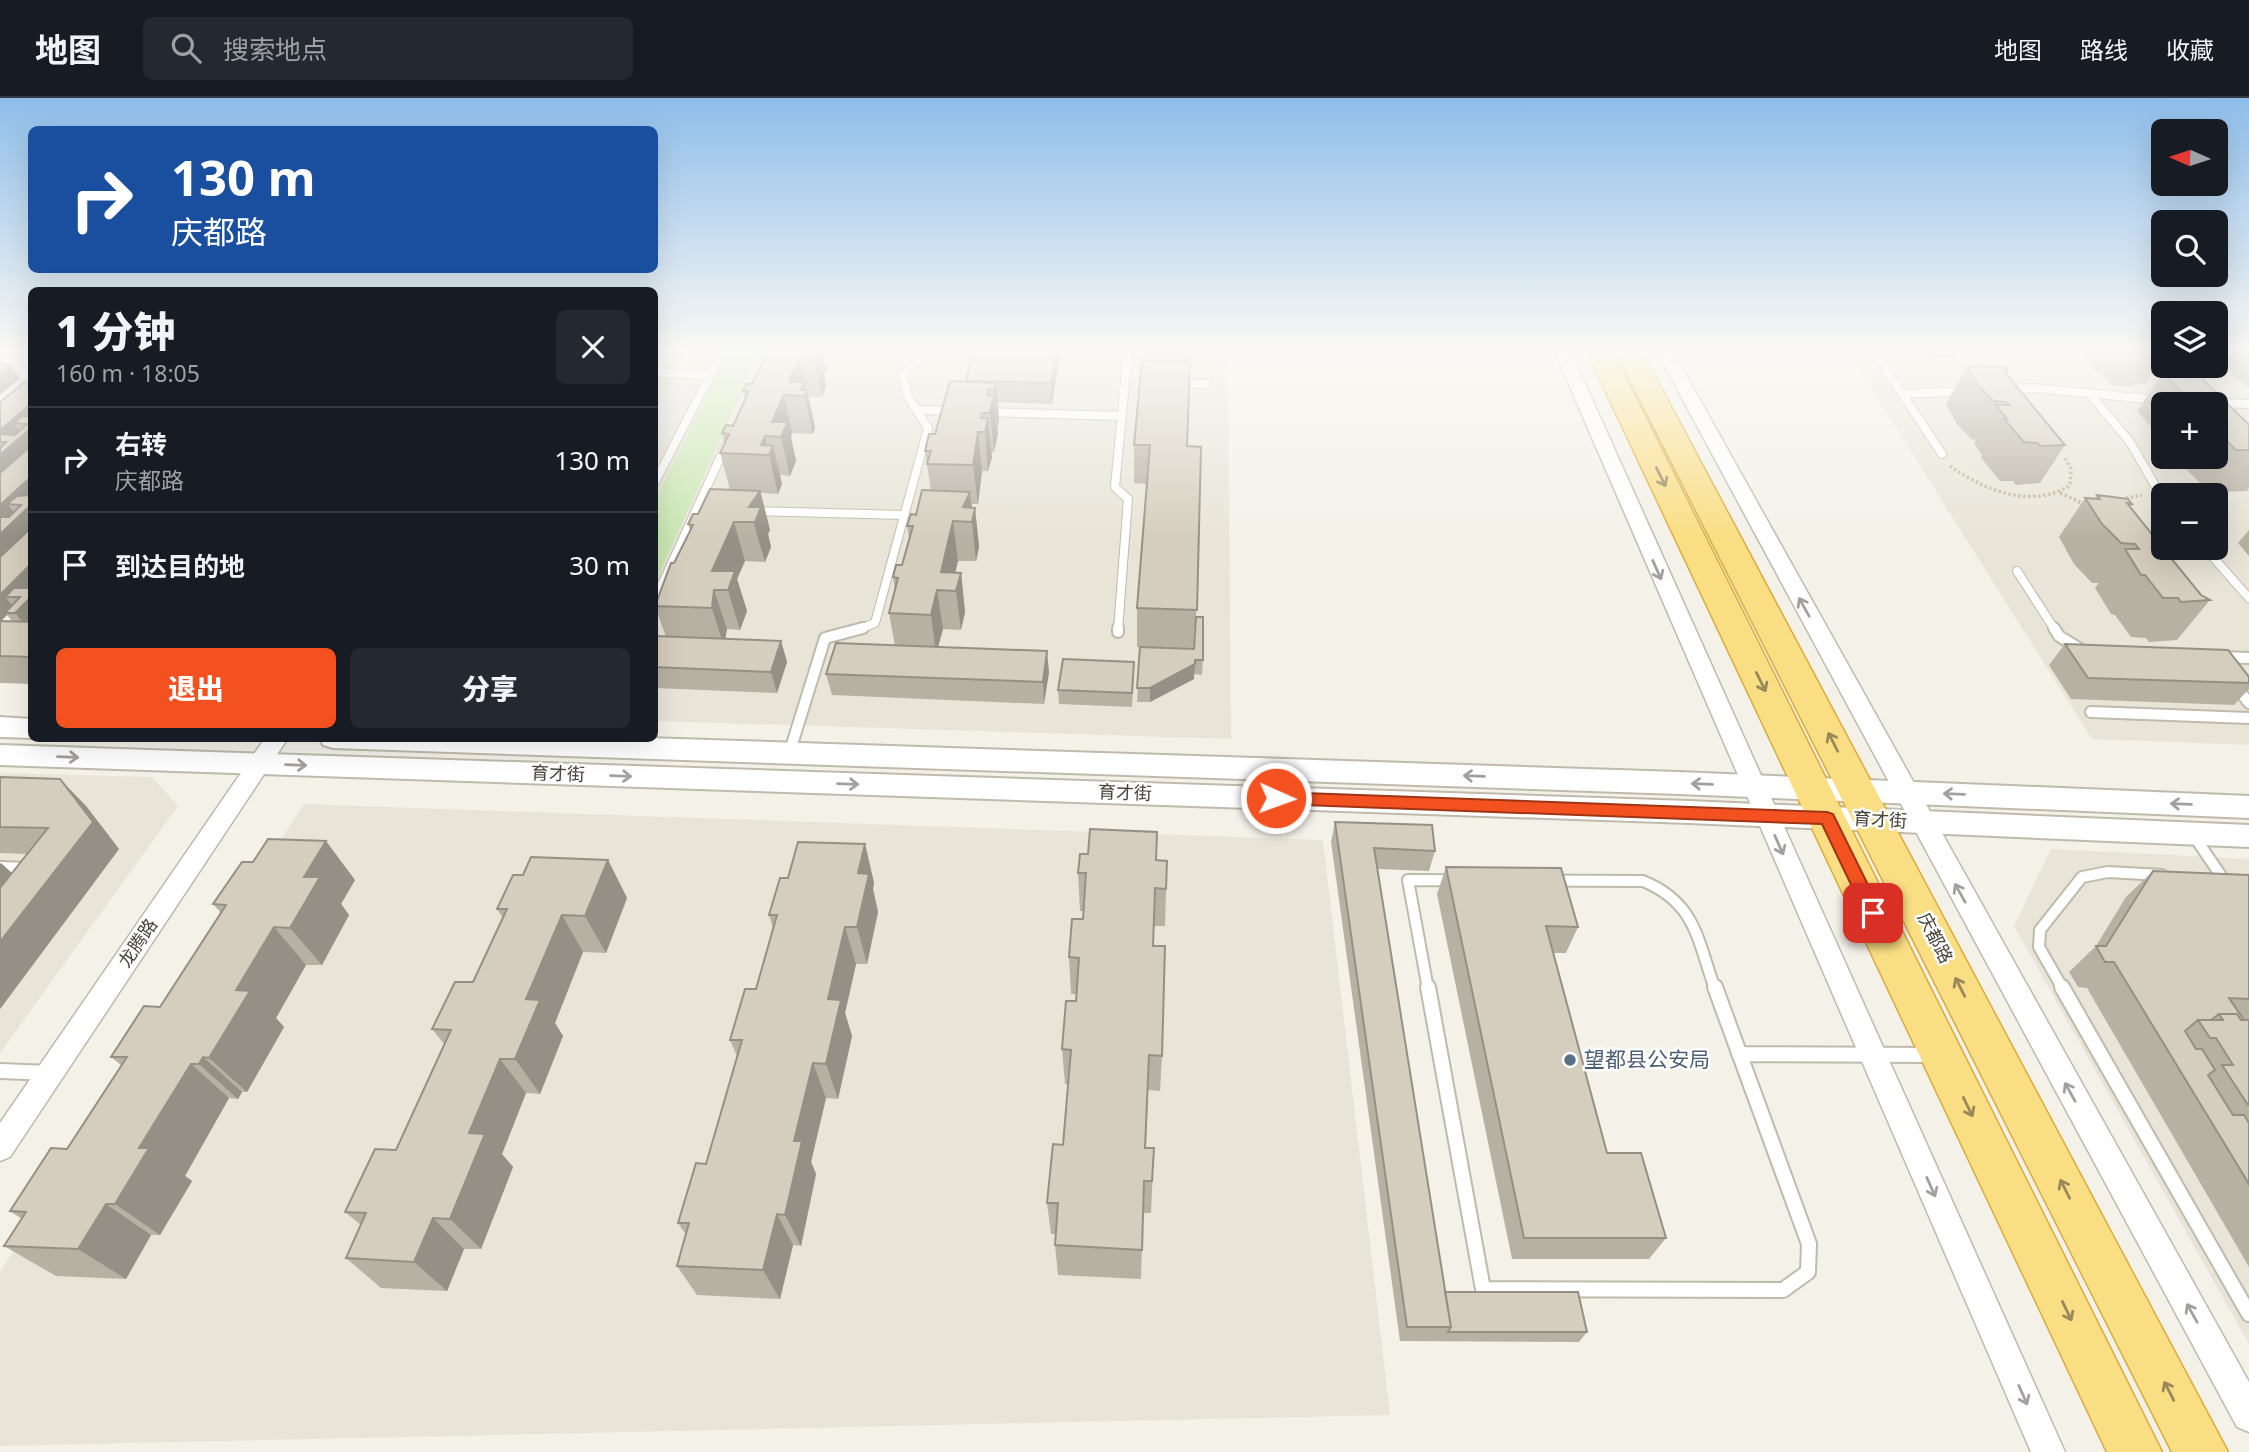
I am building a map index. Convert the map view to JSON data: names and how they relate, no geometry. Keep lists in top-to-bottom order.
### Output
{
  "streets": {
    "highway": ["庆都路"],
    "street": ["育才街", "龙腾路"]
  },
  "crossings": [
    ["育才街", "庆都路"],
    ["育才街", "龙腾路"]
  ],
  "places": ["望都县公安局"],
  "north": "left",
  "page": {
    "header": "地图",
    "search": "搜索地点",
    "nav": ["地图", "路线", "收藏"],
    "map_buttons": ["+", "−"],
    "turn": ["130 m", "庆都路"],
    "heading": ["1 分钟", "160 m · 18:05"],
    "list": [
      {
        "name": "右转",
        "note": "庆都路",
        "value": "130 m"
      },
      {
        "name": "到达目的地",
        "value": "30 m"
      }
    ],
    "buttons": ["退出", "分享"]
  }
}
